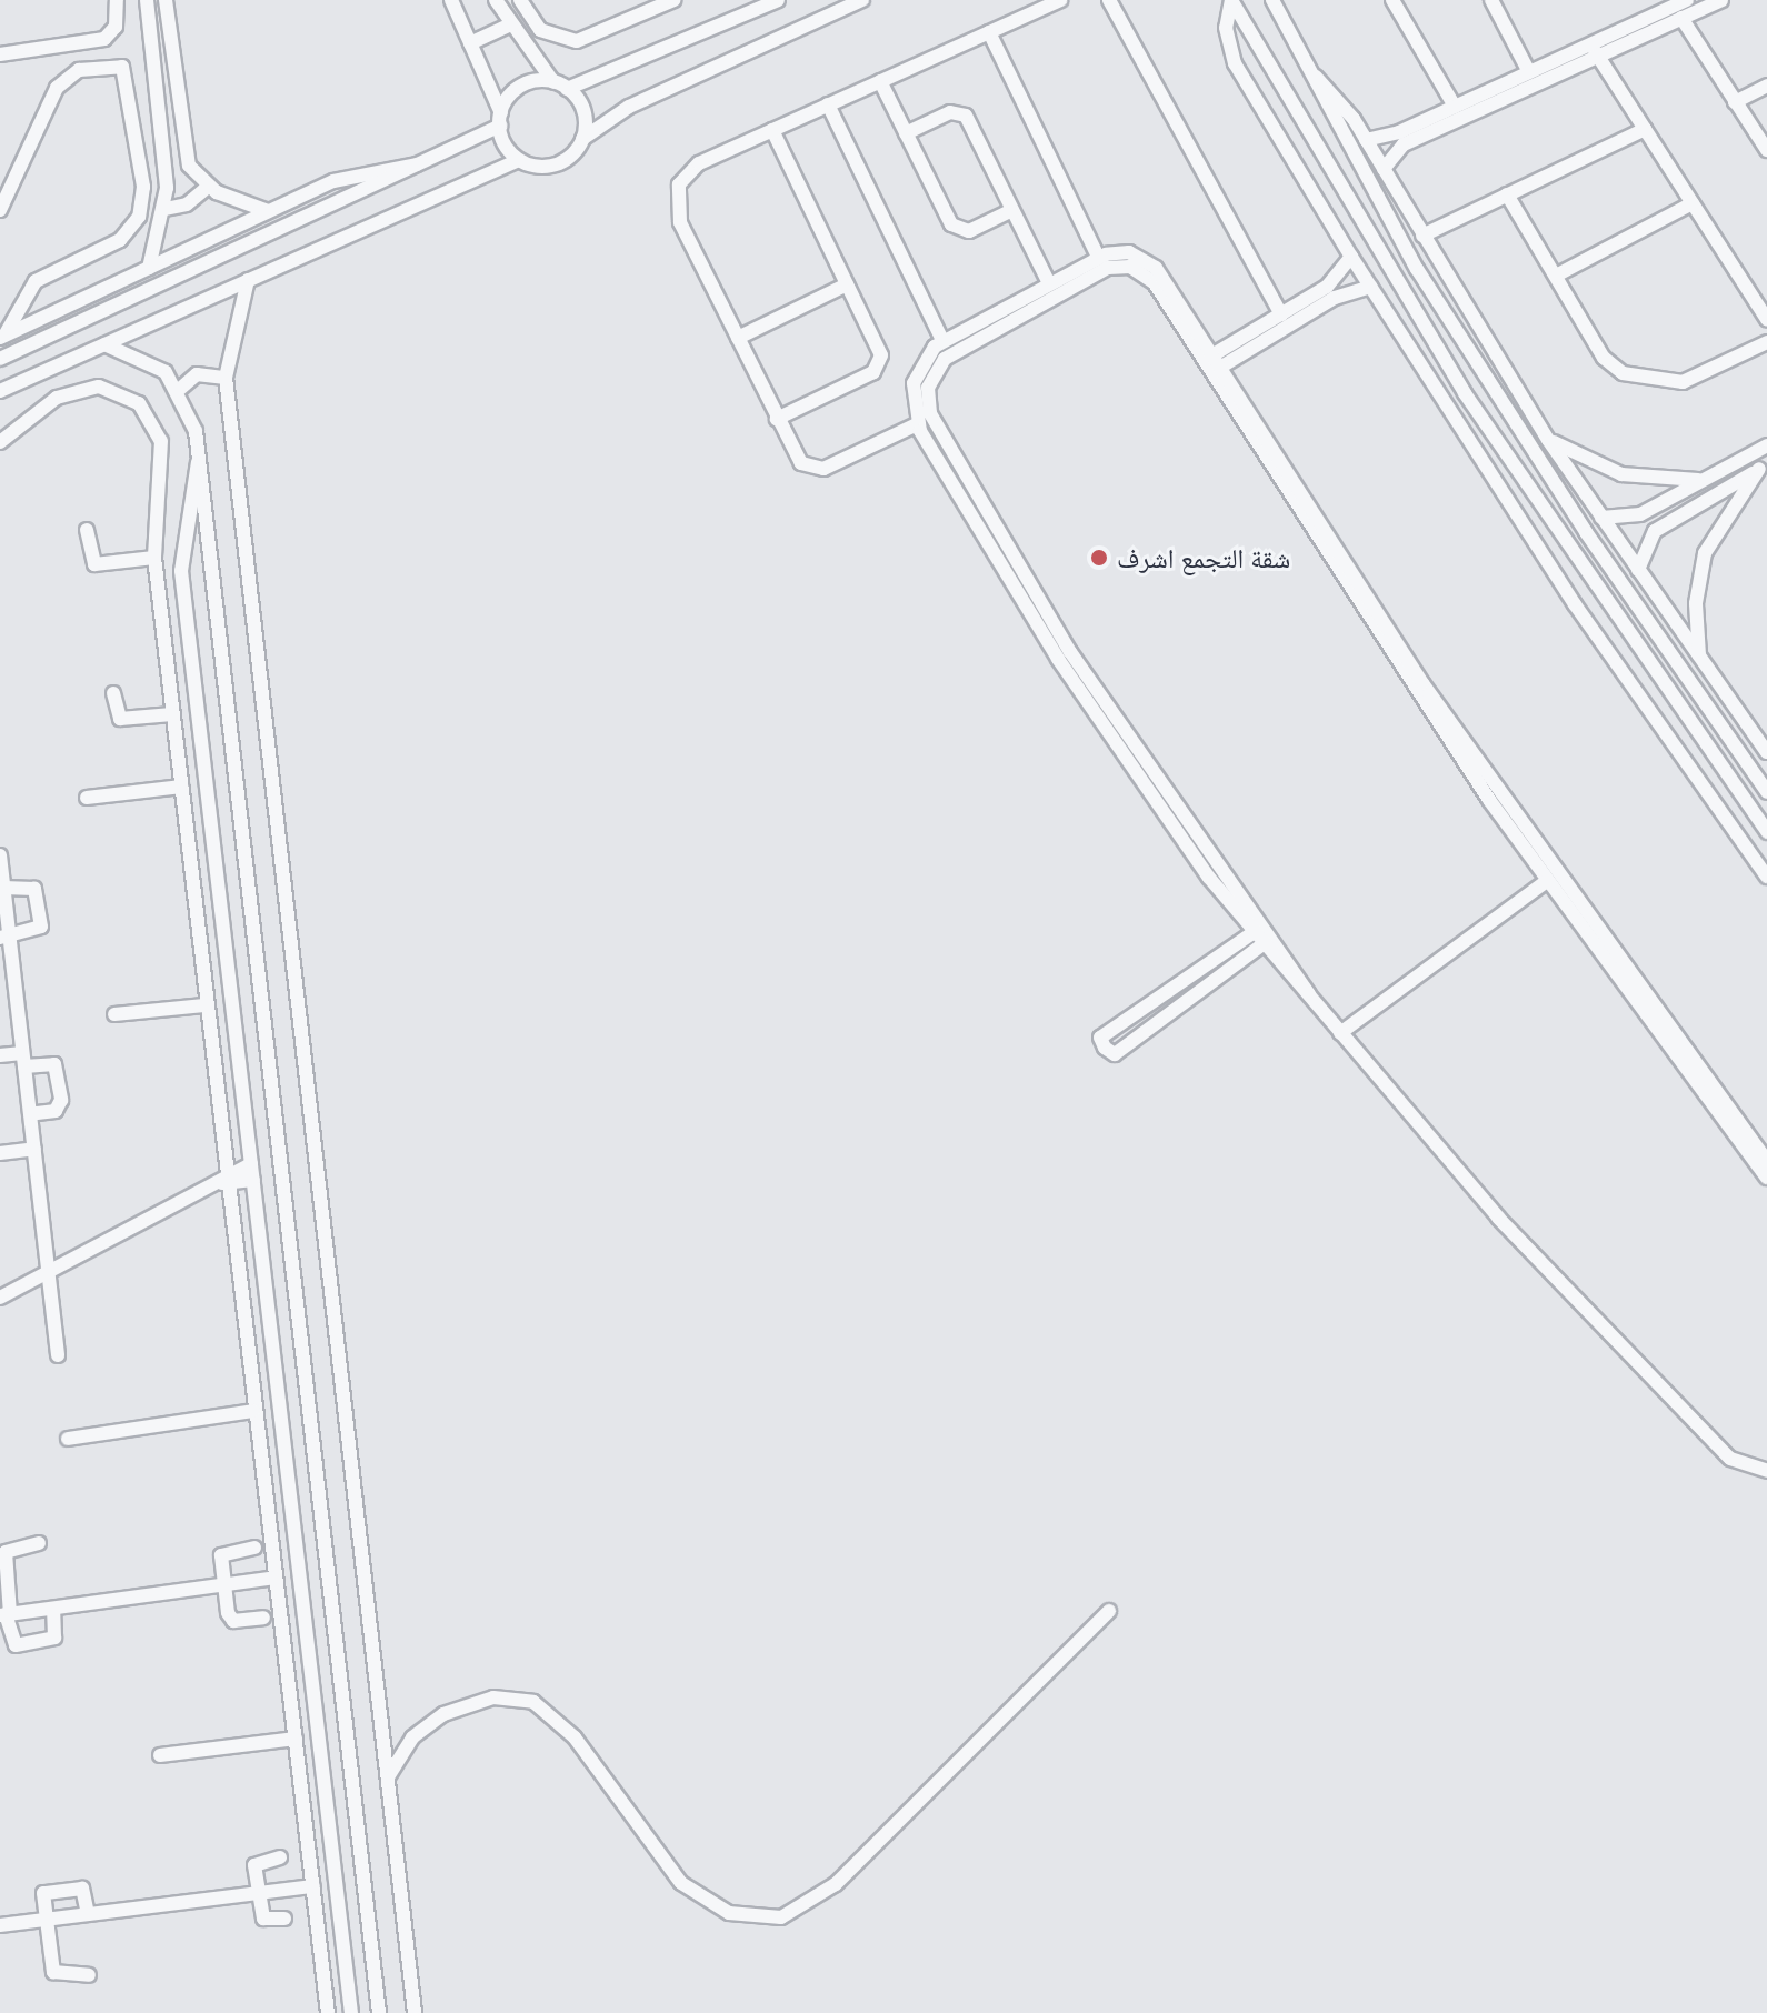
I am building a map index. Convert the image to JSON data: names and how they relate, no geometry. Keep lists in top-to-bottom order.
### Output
{
  "places": ["شقة التجمع اشرف"]
}
